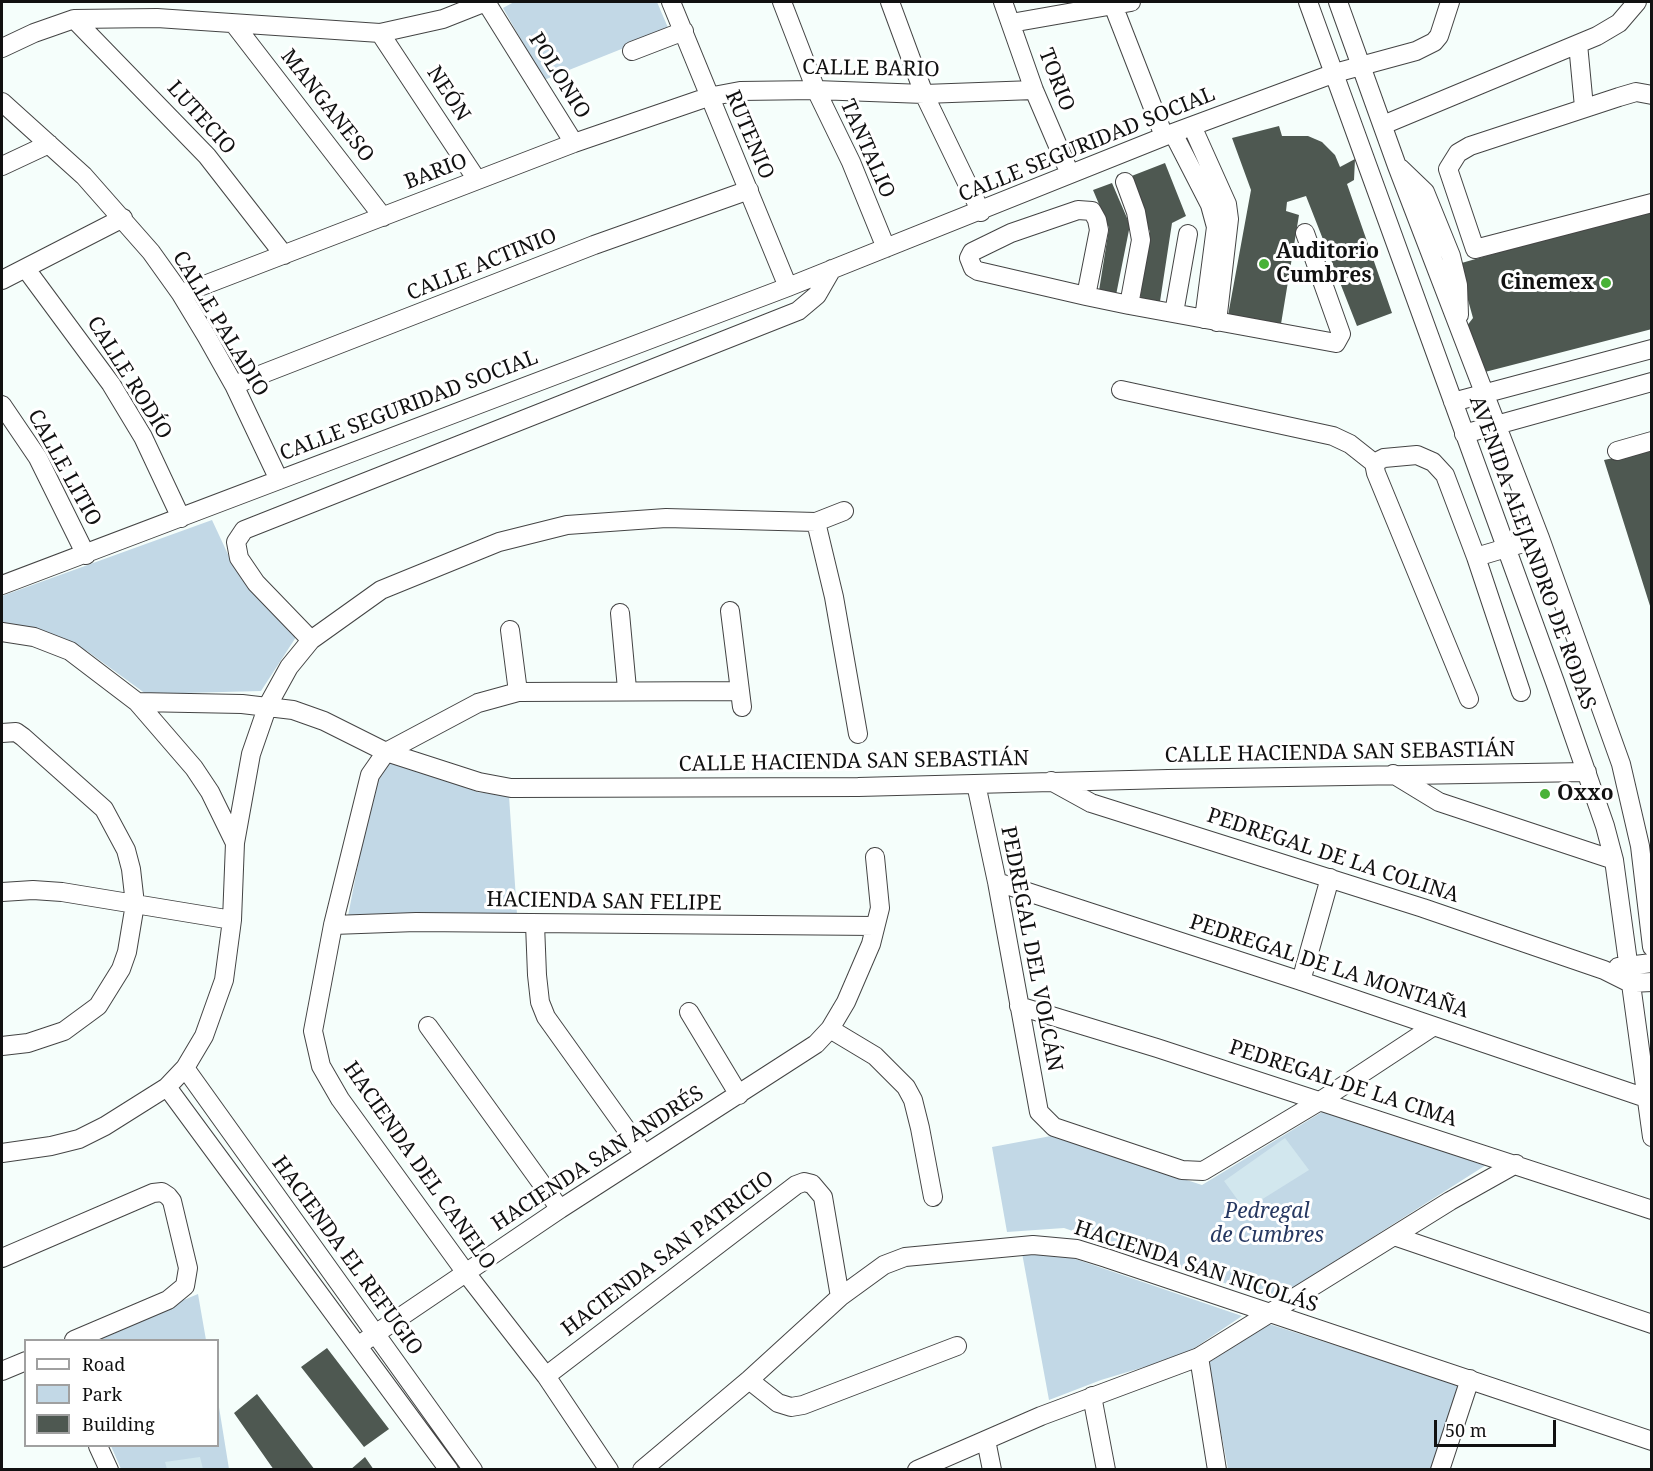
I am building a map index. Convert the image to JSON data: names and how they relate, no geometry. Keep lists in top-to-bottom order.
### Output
{
  "streets": {
    "street": [
      "CALLE BARIO",
      "POLONIO",
      "TORIO",
      "NEÓN",
      "MANGANESO",
      "LUTECIO",
      "RUTENIO",
      "CALLE SEGURIDAD SOCIAL",
      "TANTALIO",
      "BARIO",
      "CALLE ACTINIO",
      "CALLE PALADIO",
      "CALLE RODÍO",
      "CALLE LITIO",
      "AVENIDA ALEJANDRO DE RODAS",
      "CALLE HACIENDA SAN SEBASTIÁN",
      "PEDREGAL DE LA COLINA",
      "HACIENDA SAN FELIPE",
      "PEDREGAL DEL VOLCÁN",
      "PEDREGAL DE LA MONTAÑA",
      "PEDREGAL DE LA CIMA",
      "HACIENDA SAN ANDRÉS",
      "HACIENDA DEL CANELO",
      "HACIENDA SAN PATRICIO",
      "HACIENDA EL REFUGIO",
      "HACIENDA SAN NICOLÁS"
    ]
  },
  "crossings": [
    ["CALLE BARIO", "TORIO"],
    ["CALLE BARIO", "RUTENIO"],
    ["CALLE BARIO", "TANTALIO"],
    ["CALLE BARIO", "BARIO"],
    ["POLONIO", "BARIO"],
    ["TORIO", "CALLE SEGURIDAD SOCIAL"],
    ["NEÓN", "BARIO"],
    ["MANGANESO", "BARIO"],
    ["LUTECIO", "BARIO"],
    ["RUTENIO", "CALLE SEGURIDAD SOCIAL"],
    ["RUTENIO", "BARIO"],
    ["RUTENIO", "CALLE ACTINIO"],
    ["CALLE SEGURIDAD SOCIAL", "TANTALIO"],
    ["CALLE SEGURIDAD SOCIAL", "CALLE PALADIO"],
    ["CALLE SEGURIDAD SOCIAL", "CALLE RODÍO"],
    ["CALLE SEGURIDAD SOCIAL", "CALLE LITIO"],
    ["CALLE SEGURIDAD SOCIAL", "AVENIDA ALEJANDRO DE RODAS"],
    ["BARIO", "CALLE PALADIO"],
    ["CALLE ACTINIO", "CALLE PALADIO"],
    ["AVENIDA ALEJANDRO DE RODAS", "CALLE HACIENDA SAN SEBASTIÁN"],
    ["AVENIDA ALEJANDRO DE RODAS", "PEDREGAL DE LA COLINA"],
    ["AVENIDA ALEJANDRO DE RODAS", "PEDREGAL DE LA MONTAÑA"],
    ["CALLE HACIENDA SAN SEBASTIÁN", "PEDREGAL DE LA COLINA"],
    ["CALLE HACIENDA SAN SEBASTIÁN", "PEDREGAL DEL VOLCÁN"],
    ["CALLE HACIENDA SAN SEBASTIÁN", "HACIENDA DEL CANELO"],
    ["HACIENDA SAN FELIPE", "HACIENDA SAN ANDRÉS"],
    ["HACIENDA SAN FELIPE", "HACIENDA DEL CANELO"],
    ["PEDREGAL DEL VOLCÁN", "PEDREGAL DE LA MONTAÑA"],
    ["PEDREGAL DEL VOLCÁN", "PEDREGAL DE LA CIMA"],
    ["HACIENDA SAN ANDRÉS", "HACIENDA DEL CANELO"],
    ["HACIENDA SAN ANDRÉS", "HACIENDA EL REFUGIO"],
    ["HACIENDA DEL CANELO", "HACIENDA SAN PATRICIO"],
    ["HACIENDA SAN PATRICIO", "HACIENDA SAN NICOLÁS"]
  ],
  "parks": ["Pedregal de Cumbres"],
  "places": ["Auditorio Cumbres", "Cinemex", "Oxxo"],
  "legend": ["Road", "Park", "Building"],
  "scale_bar": "50 m"
}
